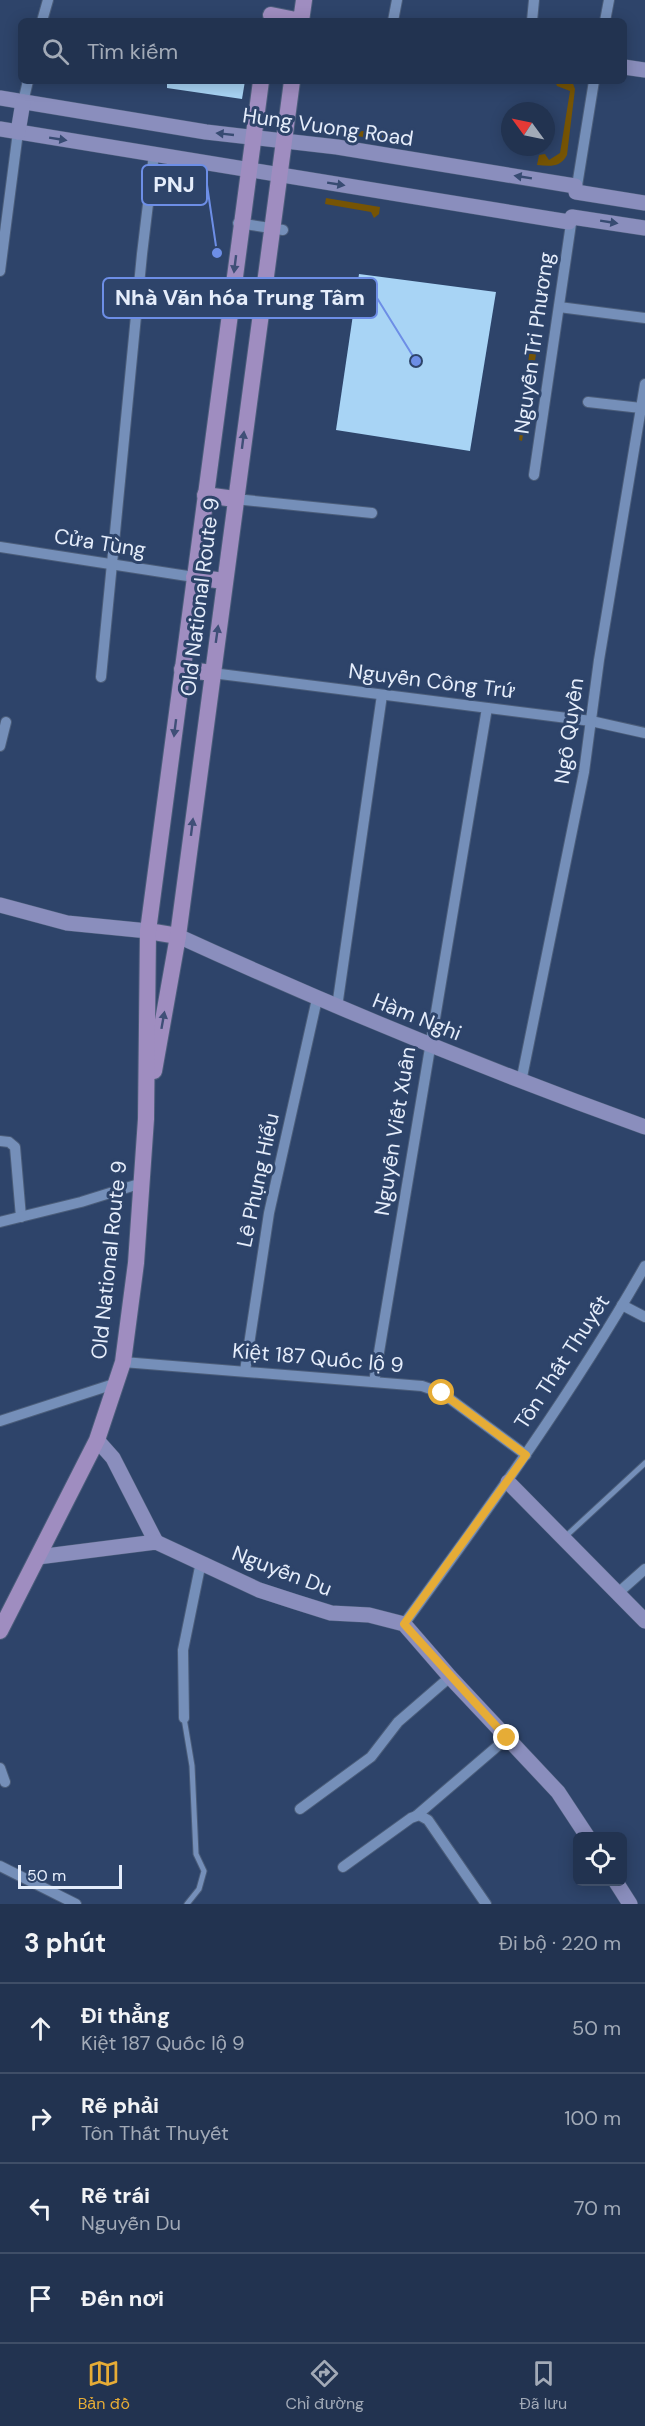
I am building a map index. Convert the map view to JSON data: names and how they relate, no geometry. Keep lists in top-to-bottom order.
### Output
{
  "streets": {
    "main road": ["Old National Route 9"],
    "street": [
      "Hung Vuong Road",
      "Nguyễn Tri Phương",
      "Cửa Tùng",
      "Nguyễn Công Trứ",
      "Ngô Quyền",
      "Hàm Nghi",
      "Nguyễn Viết Xuân",
      "Lê Phụng Hiểu",
      "Kiệt 187 Quốc lộ 9",
      "Tôn Thất Thuyết",
      "Nguyễn Du"
    ]
  },
  "crossings": [
    ["Hung Vuong Road", "Old National Route 9"],
    ["Cửa Tùng", "Old National Route 9"],
    ["Old National Route 9", "Nguyễn Công Trứ"],
    ["Old National Route 9", "Hàm Nghi"],
    ["Old National Route 9", "Kiệt 187 Quốc lộ 9"],
    ["Nguyễn Công Trứ", "Ngô Quyền"],
    ["Nguyễn Công Trứ", "Nguyễn Viết Xuân"],
    ["Ngô Quyền", "Hàm Nghi"],
    ["Hàm Nghi", "Nguyễn Viết Xuân"],
    ["Hàm Nghi", "Lê Phụng Hiểu"],
    ["Nguyễn Viết Xuân", "Kiệt 187 Quốc lộ 9"],
    ["Lê Phụng Hiểu", "Kiệt 187 Quốc lộ 9"],
    ["Kiệt 187 Quốc lộ 9", "Tôn Thất Thuyết"],
    ["Tôn Thất Thuyết", "Nguyễn Du"]
  ],
  "places": ["PNJ", "Nhà Văn hóa Trung Tâm"],
  "scale_bar": "50 m",
  "north": "top left",
  "page": {
    "search": "Tìm kiếm",
    "scale": "50 m",
    "heading": ["3 phút", "Đi bộ · 220 m"],
    "list": [
      ["Đi thẳng", "Kiệt 187 Quốc lộ 9", "50 m"],
      ["Rẽ phải", "Tôn Thất Thuyết", "100 m"],
      ["Rẽ trái", "Nguyễn Du", "70 m"],
      "Đến nơi"
    ],
    "nav": ["Bản đồ", "Chỉ đường", "Đã lưu"]
  }
}
